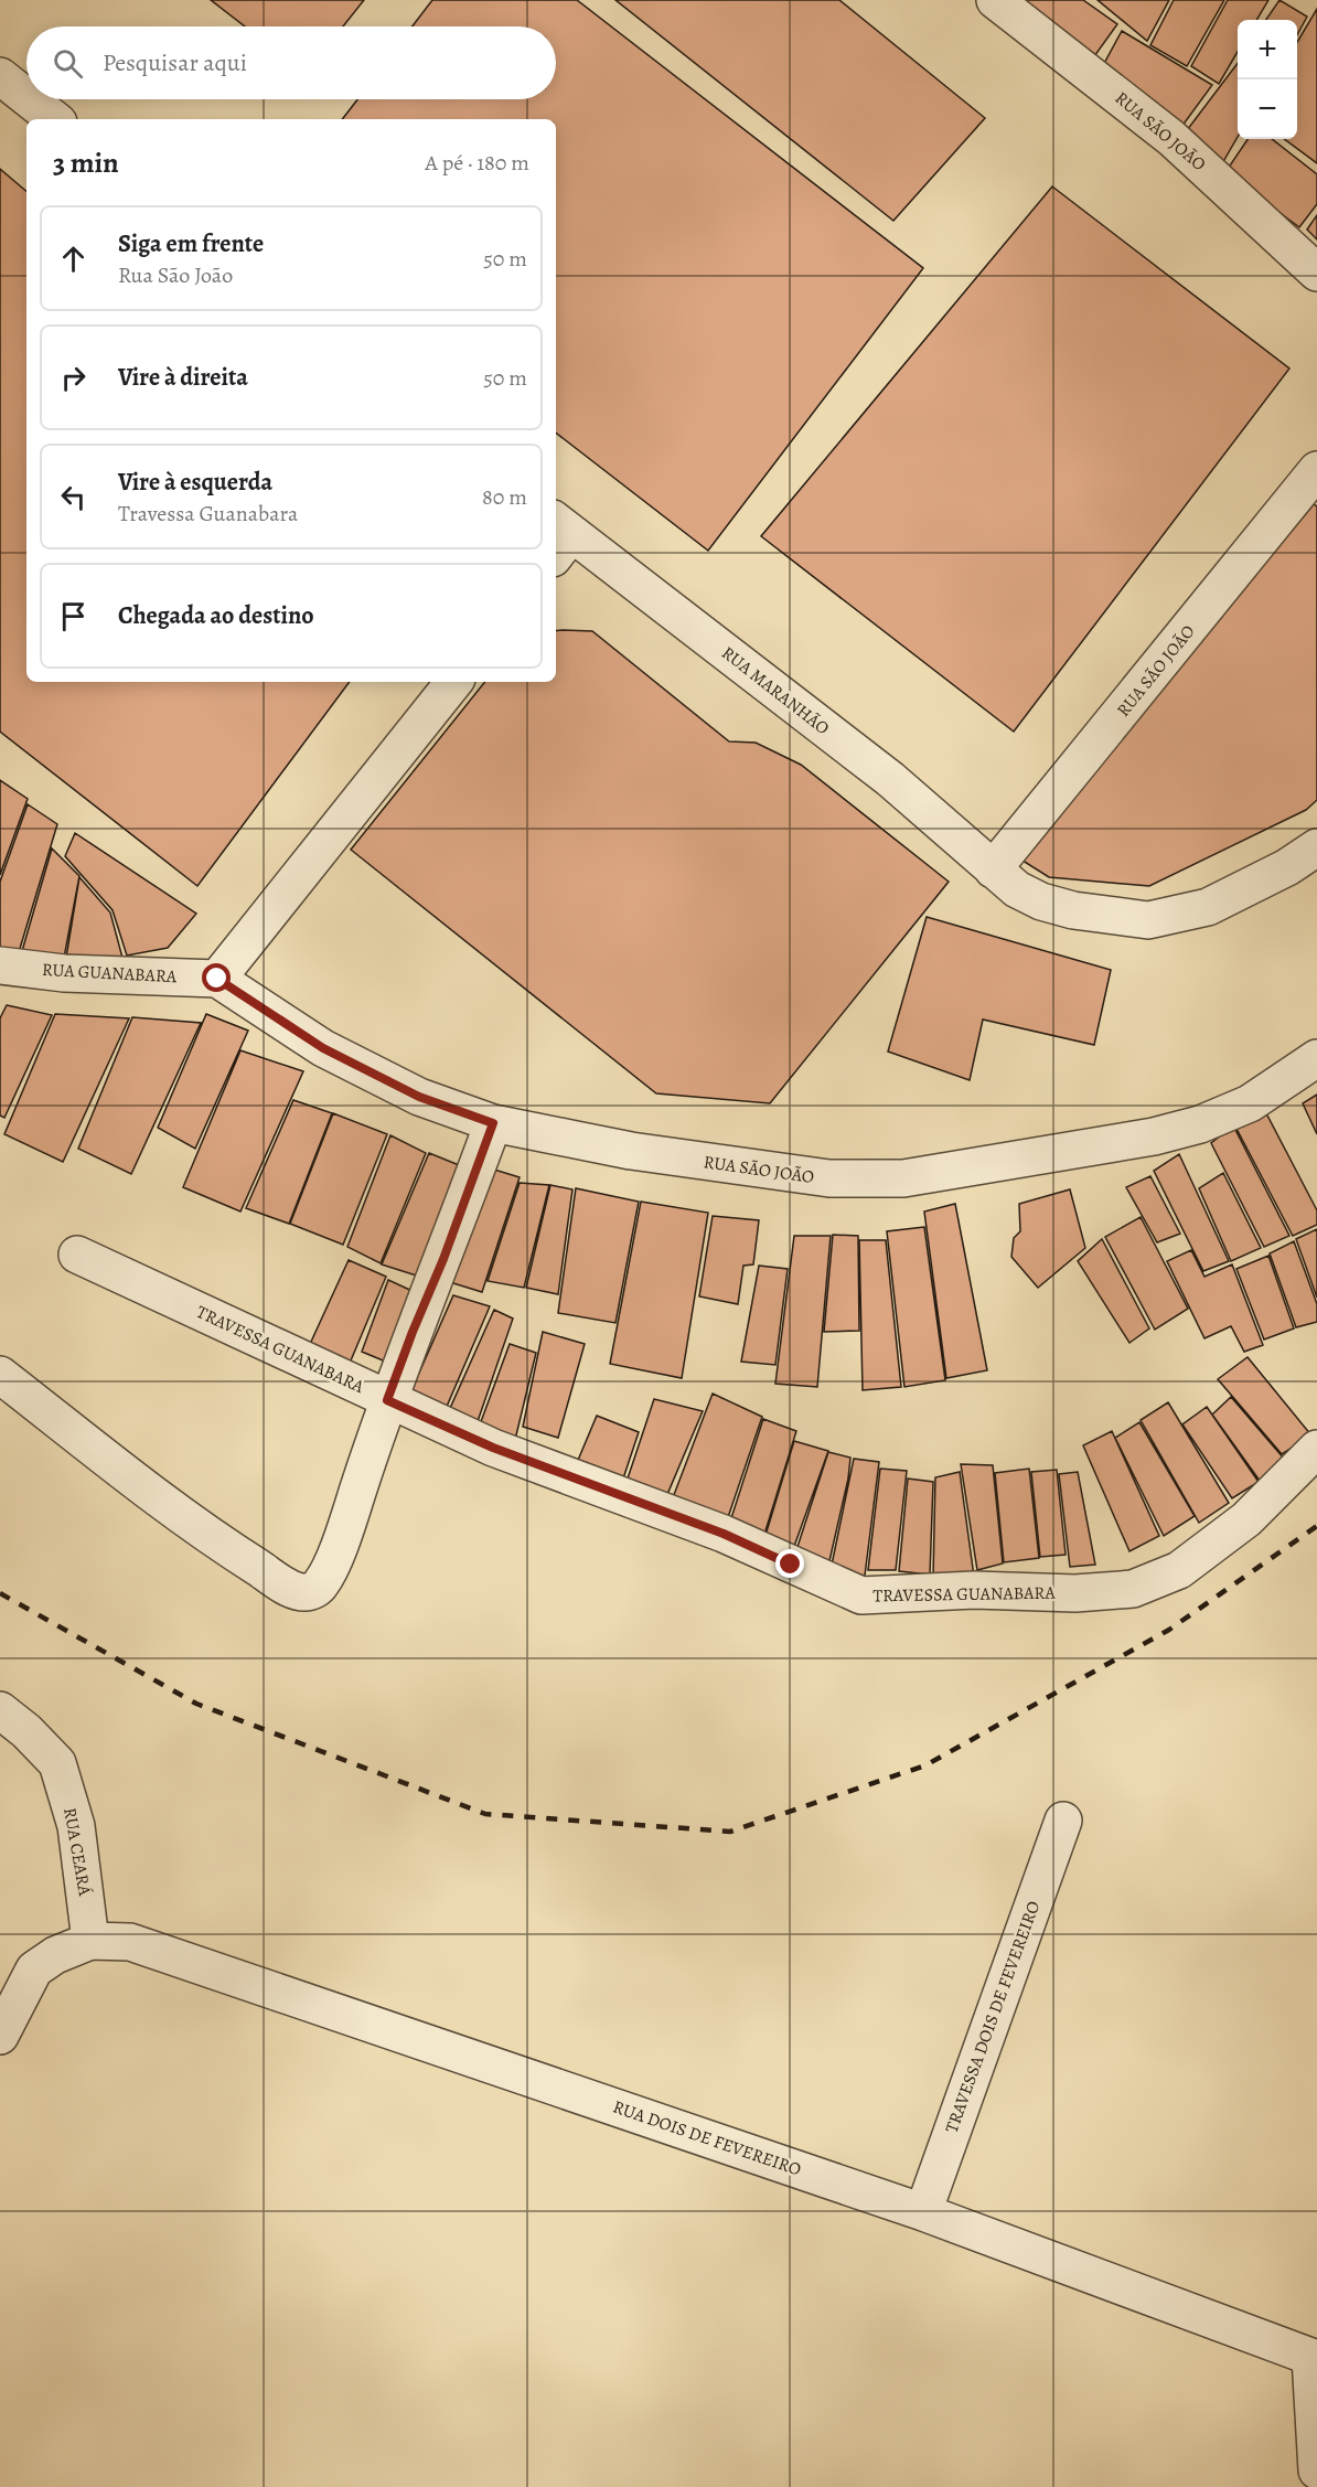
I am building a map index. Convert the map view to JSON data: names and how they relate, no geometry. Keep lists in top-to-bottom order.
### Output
{
  "streets": {
    "street": [
      "RUA SÃO JOÃO",
      "RUA MARANHÃO",
      "RUA GUANABARA",
      "TRAVESSA GUANABARA",
      "RUA CEARÁ",
      "TRAVESSA DOIS DE FEVEREIRO",
      "RUA DOIS DE FEVEREIRO"
    ]
  },
  "crossings": [
    ["RUA SÃO JOÃO", "RUA MARANHÃO"],
    ["RUA SÃO JOÃO", "RUA GUANABARA"],
    ["RUA CEARÁ", "RUA DOIS DE FEVEREIRO"],
    ["TRAVESSA DOIS DE FEVEREIRO", "RUA DOIS DE FEVEREIRO"]
  ],
  "page": {
    "map_buttons": ["+", "−"],
    "search": "Pesquisar aqui",
    "heading": ["3 min", "A pé · 180 m"],
    "list": [
      ["Siga em frente", "Rua São João", "50 m"],
      ["Vire à direita", "50 m"],
      ["Vire à esquerda", "Travessa Guanabara", "80 m"],
      "Chegada ao destino"
    ]
  }
}
